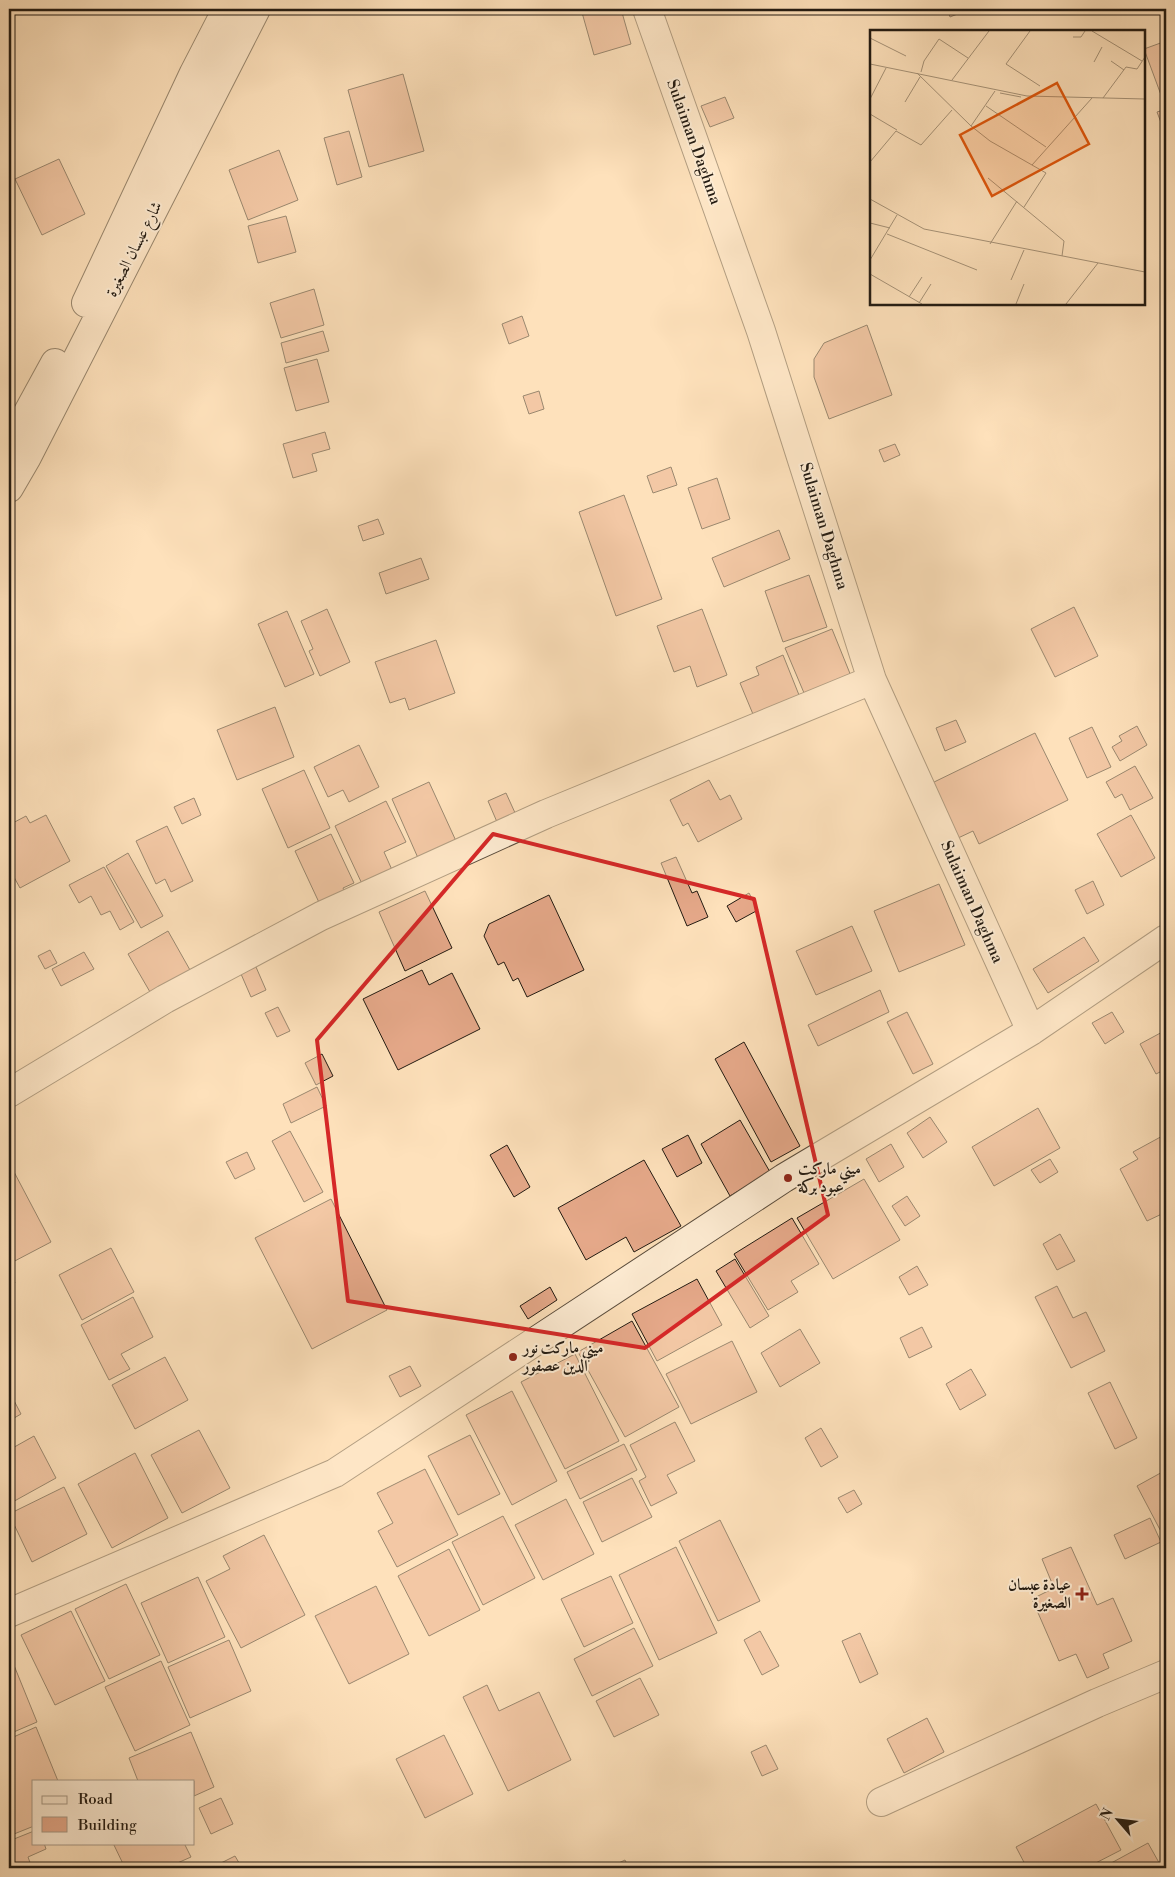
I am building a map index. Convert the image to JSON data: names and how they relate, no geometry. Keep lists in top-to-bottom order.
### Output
{
  "streets": {
    "street": ["Sulaiman Daghma", "شارع عبسان الصغيرة"]
  },
  "places": {
    "other": ["ميني ماركت عبود بركة", "ميني ماركت نور الدين عصفور"],
    "health": ["عيادة عبسان الصغيرة"]
  },
  "legend": ["Road", "Building"],
  "north": "top left"
}
